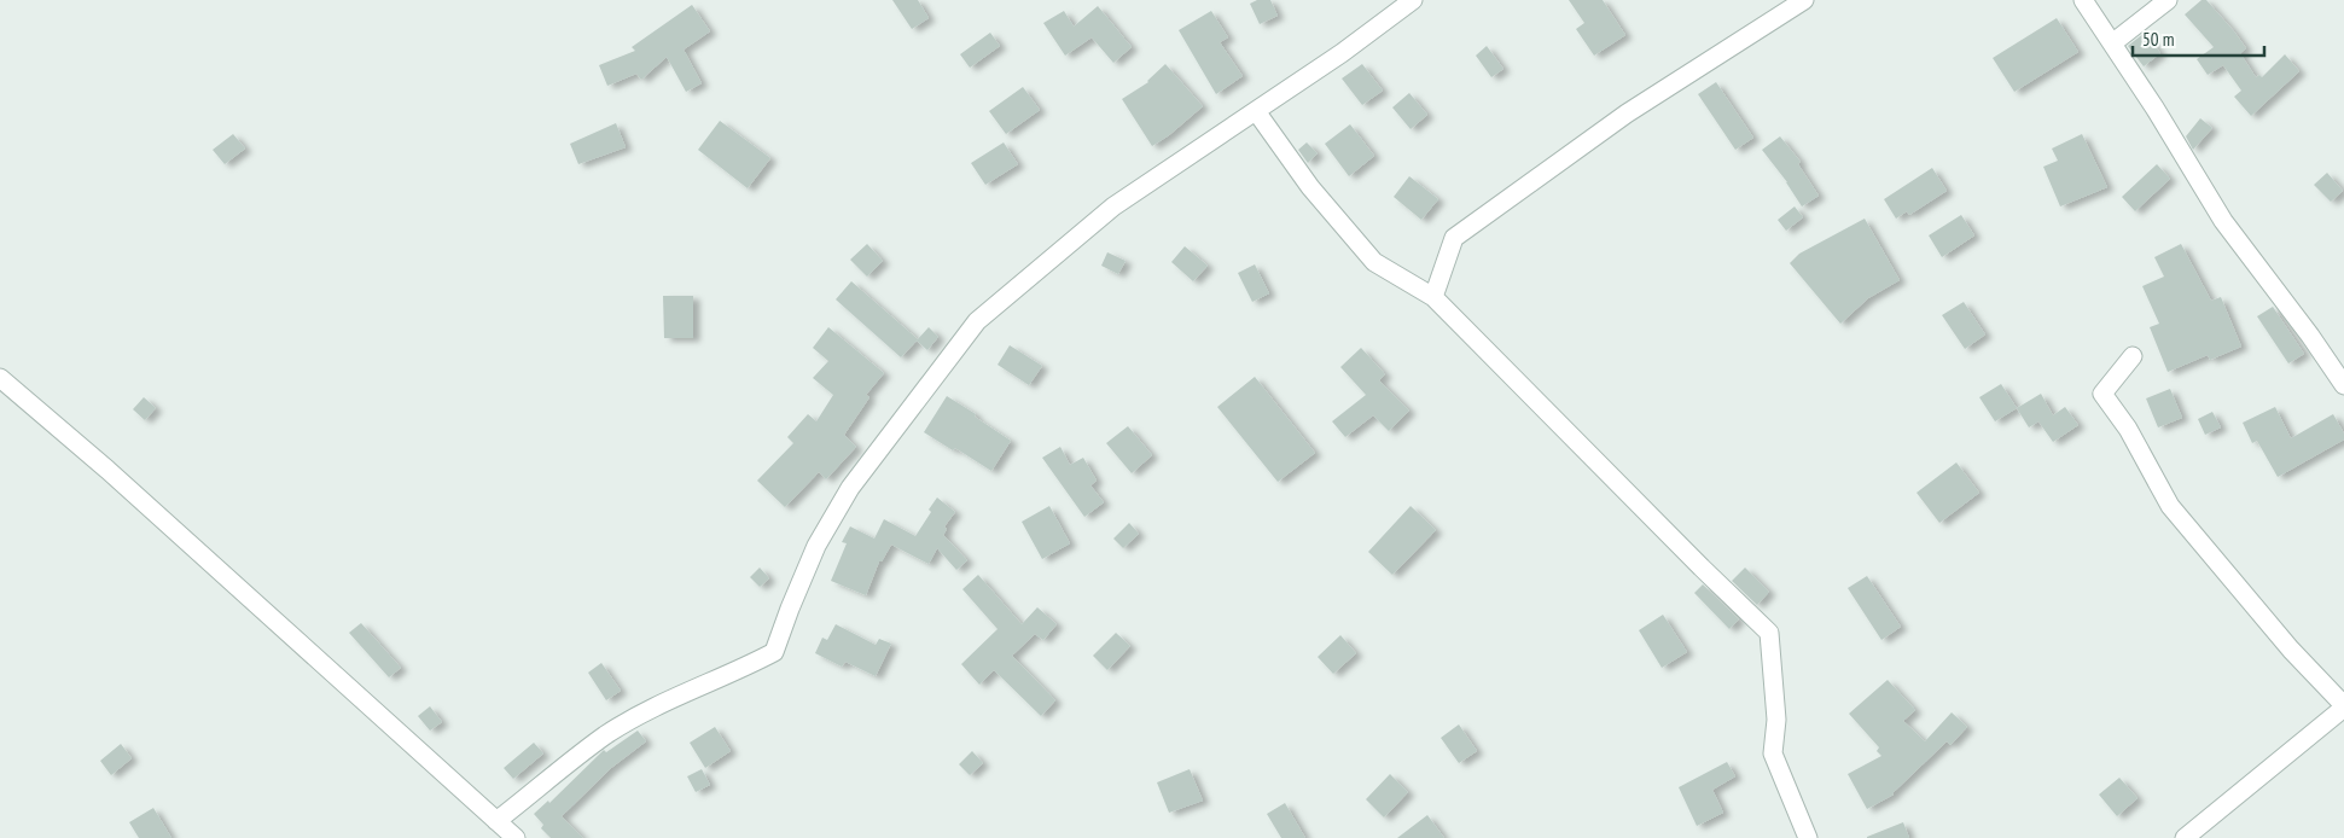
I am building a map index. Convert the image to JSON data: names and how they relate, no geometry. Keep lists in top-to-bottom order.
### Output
{
  "scale_bar": "50 m"
}
